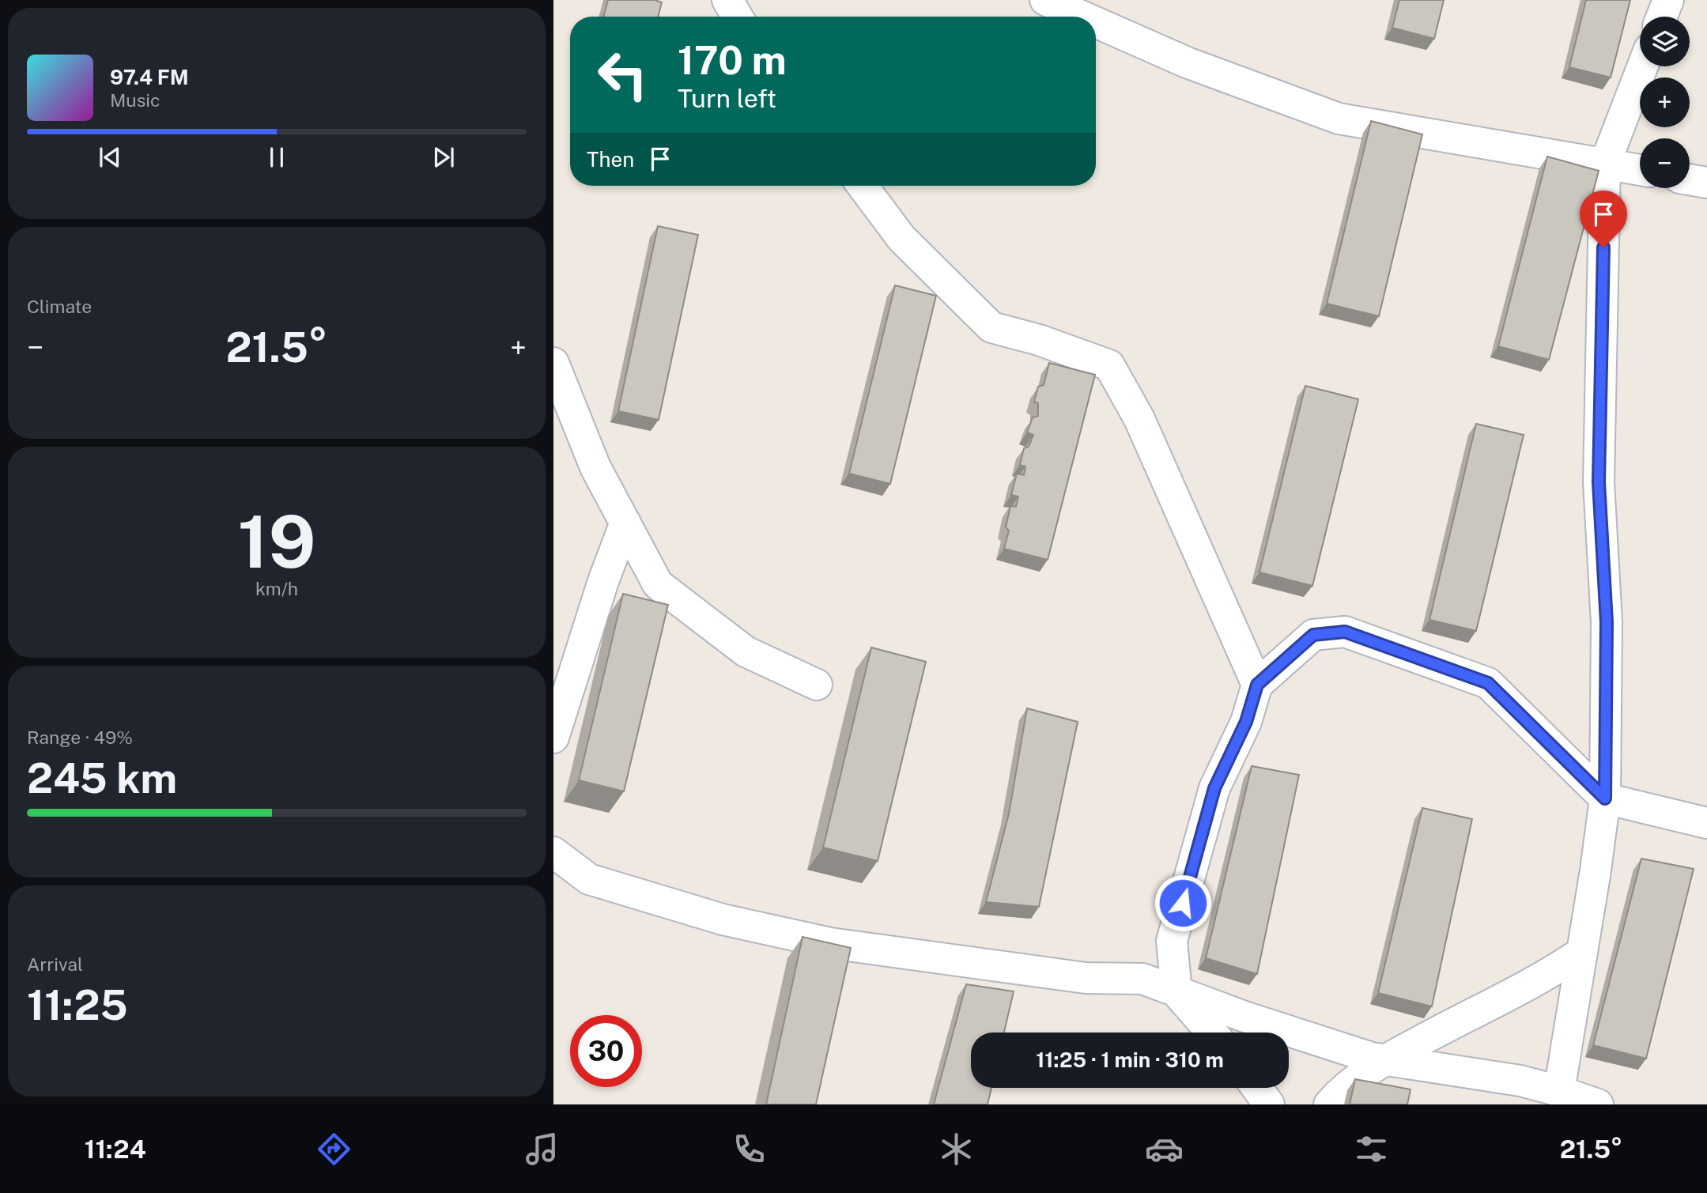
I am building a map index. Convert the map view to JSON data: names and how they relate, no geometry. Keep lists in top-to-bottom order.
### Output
{
  "page": {
    "map_buttons": ["+", "−"],
    "turn": ["170 m", "Turn left"],
    "song": ["97.4 FM", "Music"],
    "then": "Then",
    "tile": [
      "Climate",
      ["19", "km/h"],
      ["Range · 49%", "245 km"],
      ["Arrival", "11:25"]
    ],
    "heat": ["−", "21.5°", "+"],
    "limit": "30",
    "trip": "11:25 · 1 min · 310 m",
    "tabs": ["11:24", "21.5°"]
  }
}
